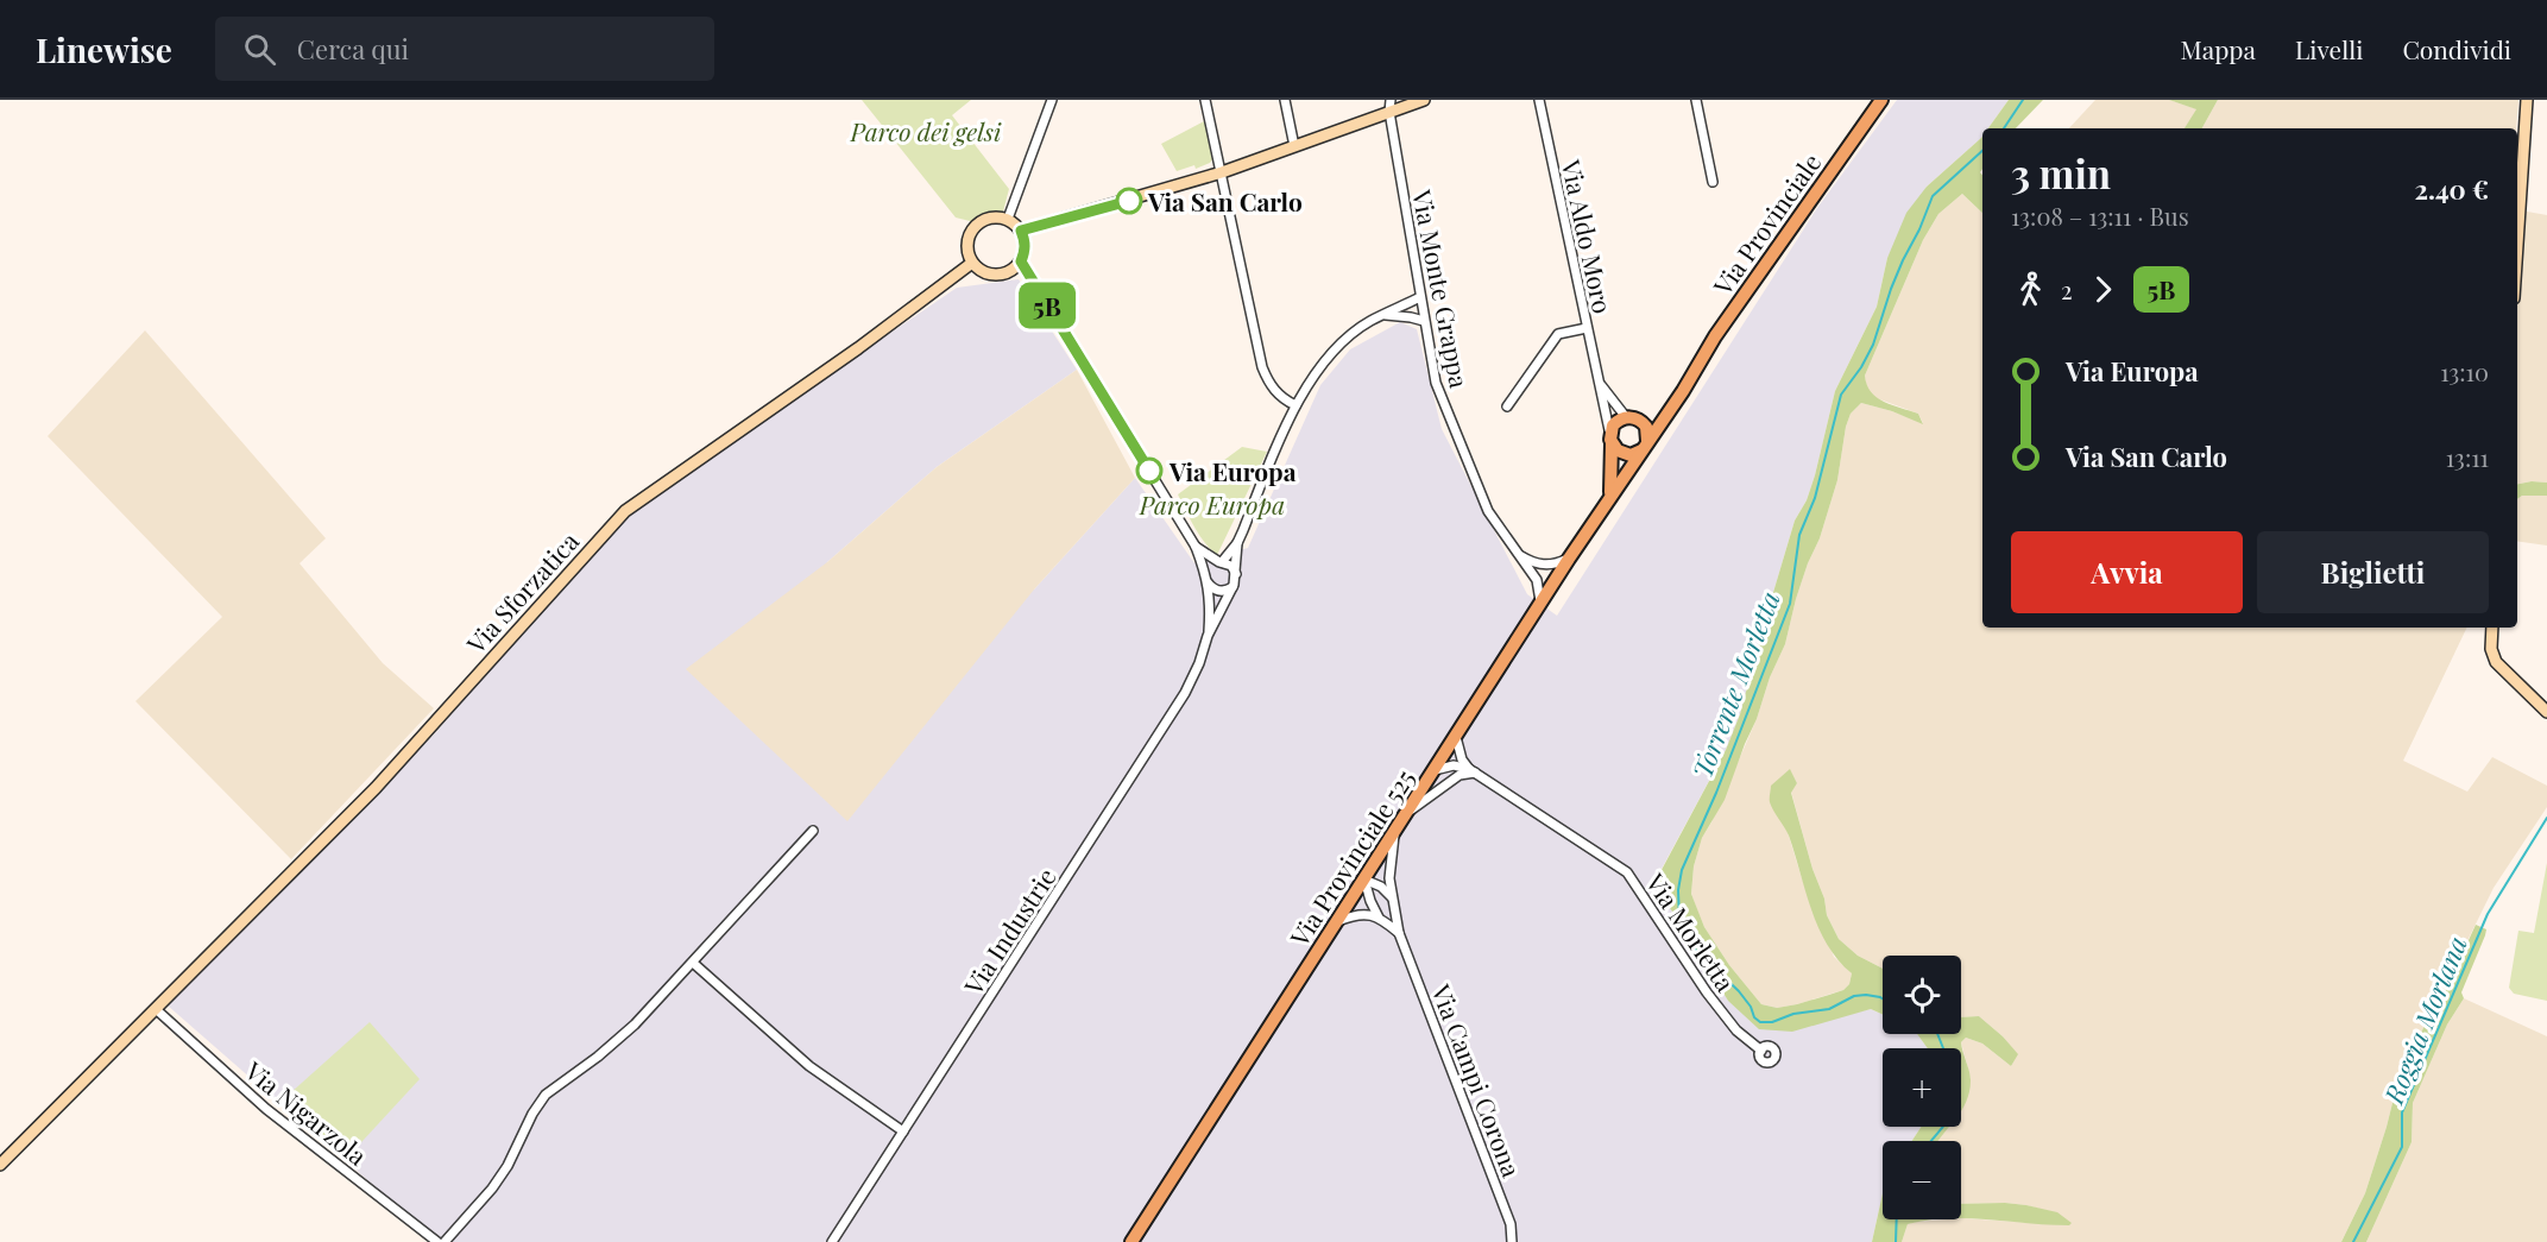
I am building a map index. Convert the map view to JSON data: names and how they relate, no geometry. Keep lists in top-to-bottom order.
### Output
{
  "streets": {
    "main road": ["Via Provinciale", "Via Provinciale 525"],
    "street": [
      "Via Aldo Moro",
      "Via Monte Grappa",
      "Via Sforzatica",
      "Via Industrie",
      "Via Morletta",
      "Via Campi Corona",
      "Via Nigarzola"
    ]
  },
  "crossings": [
    ["Via Provinciale", "Via Provinciale 525"],
    ["Via Aldo Moro", "Via Provinciale 525"],
    ["Via Monte Grappa", "Via Industrie"],
    ["Via Sforzatica", "Via Nigarzola"],
    ["Via Provinciale 525", "Via Campi Corona"]
  ],
  "water": ["Torrente Morletta", "Roggia Morlana"],
  "parks": ["Parco dei gelsi", "Parco Europa"],
  "places": ["Via San Carlo", "Via Europa"],
  "lines": ["bus line 5B"],
  "page": {
    "header": "Linewise",
    "search": "Cerca qui",
    "nav": ["Mappa", "Livelli", "Condividi"],
    "on_map": "5B",
    "heading": ["3 min", "13:08 – 13:11 · Bus", "2.40 €"],
    "legs": ["2", "5B"],
    "list": [
      {
        "name": "Via Europa",
        "value": "13:10"
      },
      {
        "name": "Via San Carlo",
        "value": "13:11"
      }
    ],
    "buttons": ["Avvia", "Biglietti"],
    "map_buttons": ["+", "−"]
  }
}
